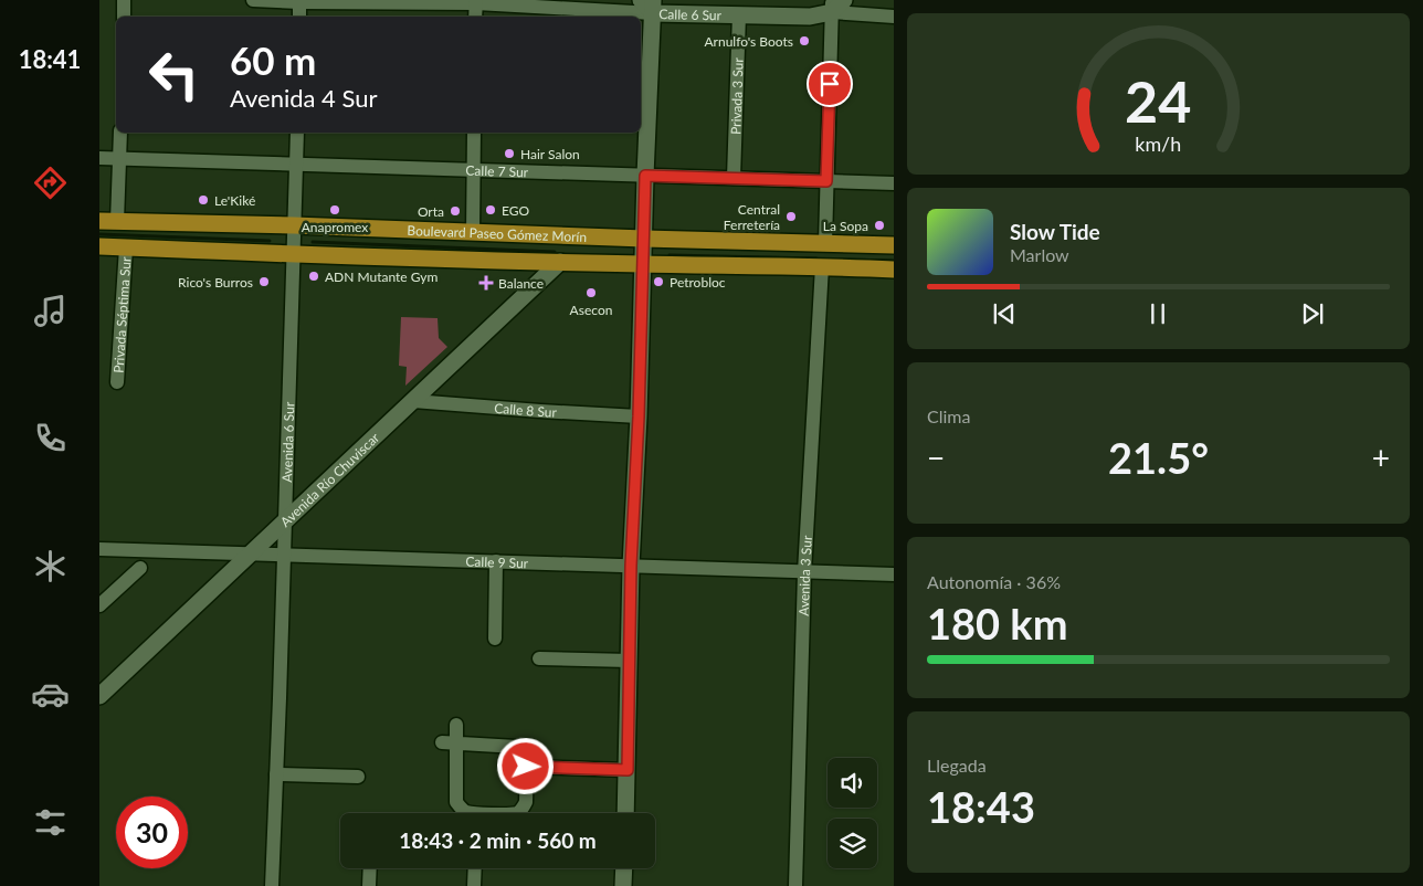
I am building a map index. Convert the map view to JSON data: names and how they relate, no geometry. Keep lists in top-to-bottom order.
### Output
{
  "streets": {
    "main road": ["Boulevard Paseo Gómez Morín"],
    "street": [
      "Calle 6 Sur",
      "Privada 3 Sur",
      "Calle 7 Sur",
      "Privada Séptima Sur",
      "Calle 8 Sur",
      "Avenida 6 Sur",
      "Avenida Río Chuviscar",
      "Calle 9 Sur",
      "Avenida 3 Sur"
    ]
  },
  "crossings": [
    ["Calle 6 Sur", "Privada 3 Sur"],
    ["Privada 3 Sur", "Calle 7 Sur"],
    ["Calle 7 Sur", "Avenida 6 Sur"],
    ["Boulevard Paseo Gómez Morín", "Privada Séptima Sur"],
    ["Boulevard Paseo Gómez Morín", "Avenida 6 Sur"],
    ["Boulevard Paseo Gómez Morín", "Avenida Río Chuviscar"],
    ["Boulevard Paseo Gómez Morín", "Avenida 3 Sur"],
    ["Calle 8 Sur", "Avenida Río Chuviscar"],
    ["Avenida 6 Sur", "Avenida Río Chuviscar"],
    ["Avenida 6 Sur", "Calle 9 Sur"],
    ["Avenida Río Chuviscar", "Calle 9 Sur"],
    ["Calle 9 Sur", "Avenida 3 Sur"]
  ],
  "places": {
    "other": [
      "Arnulfo's Boots",
      "Hair Salon",
      "Le'Kiké",
      "Anapromex",
      "EGO",
      "Orta",
      "Central Ferretería",
      "La Sopa",
      "ADN Mutante Gym",
      "Rico's Burros",
      "Petrobloc",
      "Asecon"
    ],
    "health": ["Balance"]
  },
  "page": {
    "tabs": "18:41",
    "turn": ["60 m", "Avenida 4 Sur"],
    "song": ["Slow Tide", "Marlow"],
    "tile": [
      "Clima",
      ["Autonomía · 36%", "180 km"],
      ["Llegada", "18:43"]
    ],
    "heat": ["−", "21.5°", "+"],
    "limit": "30",
    "trip": "18:43 · 2 min · 560 m",
    "gauge": ["24", "km/h"]
  }
}
